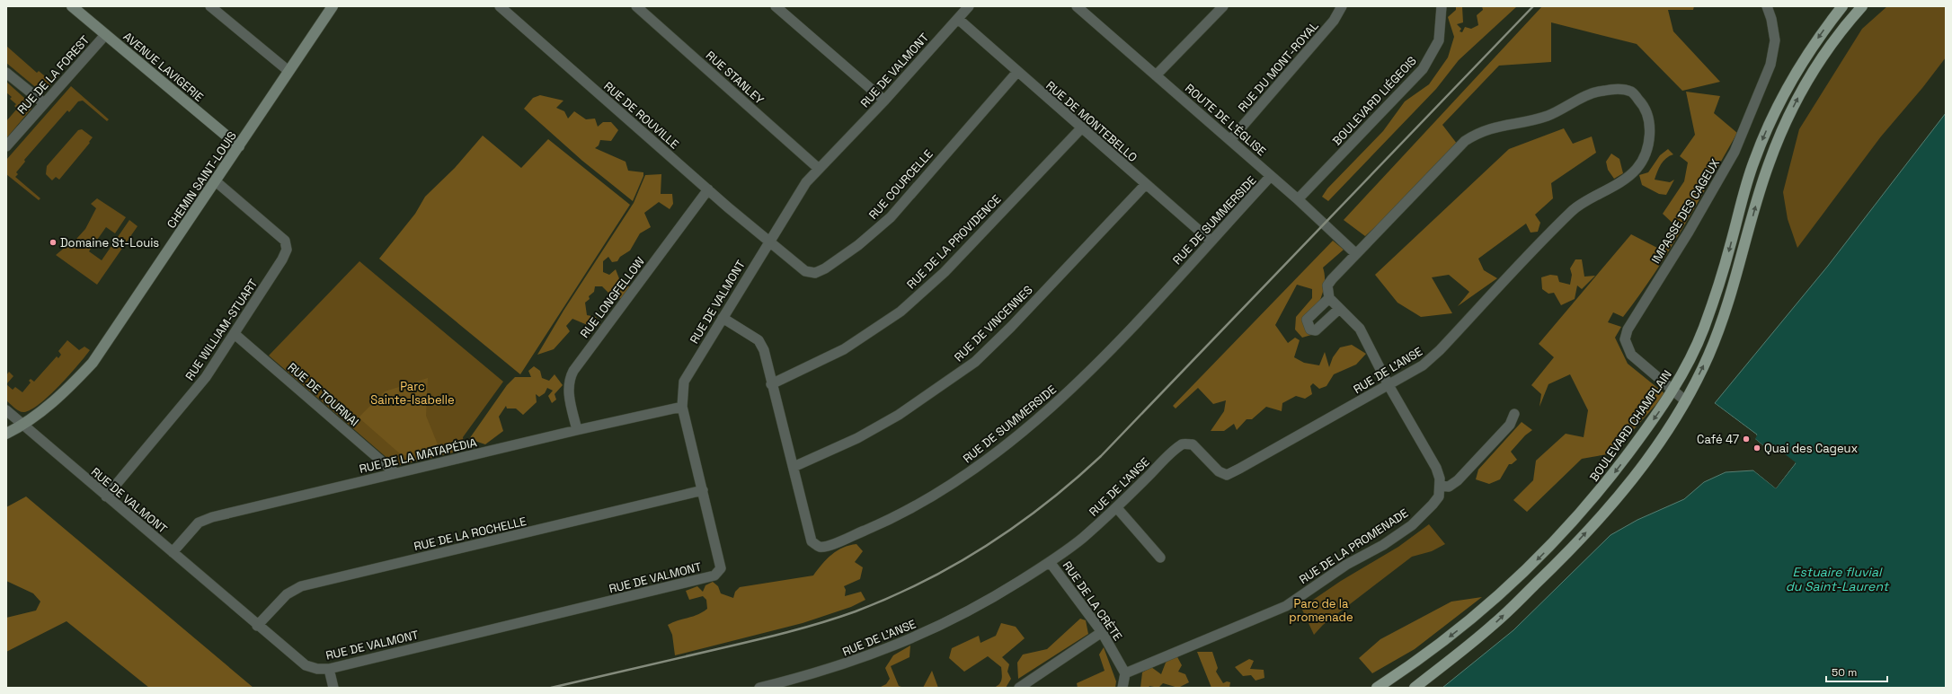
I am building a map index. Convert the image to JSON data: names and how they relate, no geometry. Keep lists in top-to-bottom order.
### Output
{
  "streets": {
    "main road": ["BOULEVARD CHAMPLAIN"],
    "street": [
      "AVENUE LAVIGERIE",
      "RUE DU MONT-ROYAL",
      "RUE DE VALMONT",
      "RUE DE LA FOREST",
      "RUE STANLEY",
      "BOULEVARD LIÉGEOIS",
      "RUE DE ROUVILLE",
      "ROUTE DE L'ÉGLISE",
      "RUE DE MONTEBELLO",
      "CHEMIN SAINT-LOUIS",
      "RUE COURCELLE",
      "IMPASSE DES CAGEUX",
      "RUE DE SUMMERSIDE",
      "RUE DE LA PROVIDENCE",
      "RUE LONGFELLOW",
      "RUE DE VINCENNES",
      "RUE WILLIAM-STUART",
      "RUE DE L'ANSE",
      "RUE DE TOURNAI",
      "RUE DE LA MATAPÉDIA",
      "RUE DE LA ROCHELLE",
      "RUE DE LA PROMENADE",
      "RUE DE LA CRÈTE"
    ]
  },
  "crossings": [
    ["AVENUE LAVIGERIE", "RUE DE LA FOREST"],
    ["AVENUE LAVIGERIE", "CHEMIN SAINT-LOUIS"],
    ["RUE DU MONT-ROYAL", "ROUTE DE L'ÉGLISE"],
    ["RUE DE VALMONT", "RUE STANLEY"],
    ["RUE DE VALMONT", "RUE DE ROUVILLE"],
    ["RUE DE VALMONT", "RUE DE MONTEBELLO"],
    ["RUE DE VALMONT", "CHEMIN SAINT-LOUIS"],
    ["RUE DE VALMONT", "RUE COURCELLE"],
    ["RUE DE VALMONT", "RUE DE SUMMERSIDE"],
    ["RUE DE VALMONT", "RUE WILLIAM-STUART"],
    ["RUE DE VALMONT", "RUE DE LA MATAPÉDIA"],
    ["RUE DE VALMONT", "RUE DE LA ROCHELLE"],
    ["BOULEVARD LIÉGEOIS", "ROUTE DE L'ÉGLISE"],
    ["RUE DE ROUVILLE", "RUE COURCELLE"],
    ["RUE DE ROUVILLE", "RUE LONGFELLOW"],
    ["ROUTE DE L'ÉGLISE", "RUE DE SUMMERSIDE"],
    ["ROUTE DE L'ÉGLISE", "RUE DE L'ANSE"],
    ["RUE DE MONTEBELLO", "RUE COURCELLE"],
    ["RUE DE MONTEBELLO", "RUE DE SUMMERSIDE"],
    ["RUE DE MONTEBELLO", "RUE DE LA PROVIDENCE"],
    ["RUE DE MONTEBELLO", "RUE DE VINCENNES"],
    ["CHEMIN SAINT-LOUIS", "RUE WILLIAM-STUART"],
    ["IMPASSE DES CAGEUX", "BOULEVARD CHAMPLAIN"],
    ["RUE DE SUMMERSIDE", "RUE DE LA PROVIDENCE"],
    ["RUE DE SUMMERSIDE", "RUE DE VINCENNES"],
    ["RUE LONGFELLOW", "RUE DE LA MATAPÉDIA"],
    ["RUE WILLIAM-STUART", "RUE DE TOURNAI"],
    ["RUE DE L'ANSE", "RUE DE LA PROMENADE"],
    ["RUE DE L'ANSE", "RUE DE LA CRÈTE"],
    ["RUE DE TOURNAI", "RUE DE LA MATAPÉDIA"],
    ["RUE DE LA PROMENADE", "RUE DE LA CRÈTE"]
  ],
  "water": ["Estuaire fluvial du Saint-Laurent"],
  "parks": ["Parc Sainte-Isabelle", "Parc de la promenade"],
  "places": ["Domaine St-Louis", "Café 47", "Quai des Cageux"],
  "scale_bar": "50 m"
}
